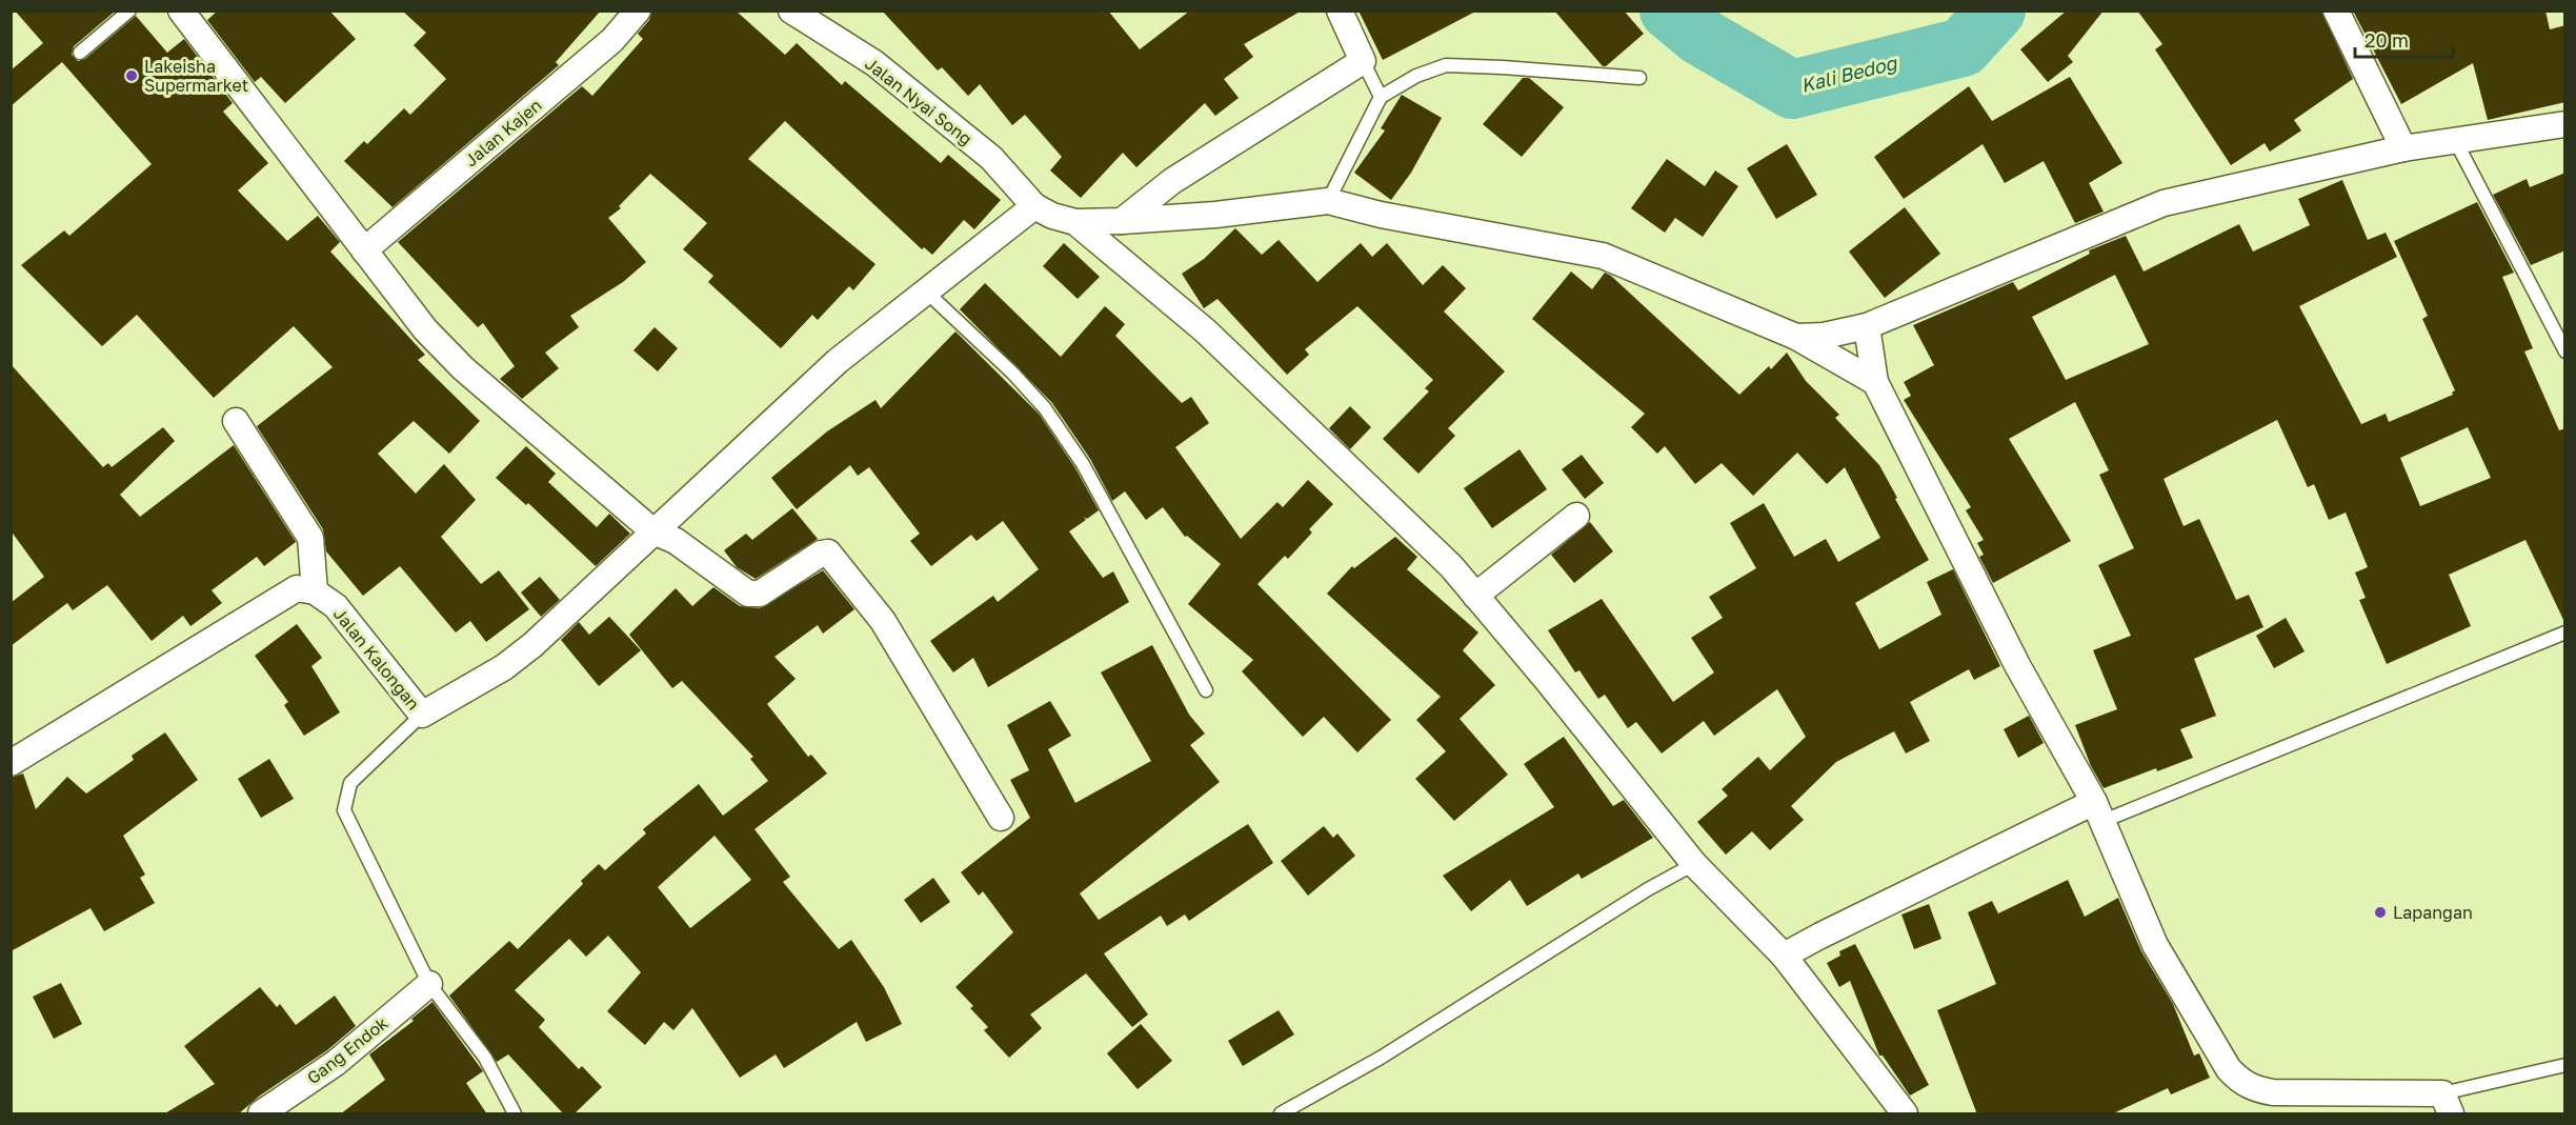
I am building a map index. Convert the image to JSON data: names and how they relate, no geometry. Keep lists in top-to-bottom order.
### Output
{
  "streets": {
    "street": [
      "Jalan Nyai Song",
      "Jalan Kajen",
      "Jalan Kalongan",
      "Gang Endok"
    ]
  },
  "crossings": [
    ["Jalan Nyai Song", "Jalan Kalongan"]
  ],
  "water": ["Kali Bedog"],
  "places": ["Lakeisha Supermarket", "Lapangan"],
  "scale_bar": "20 m"
}
